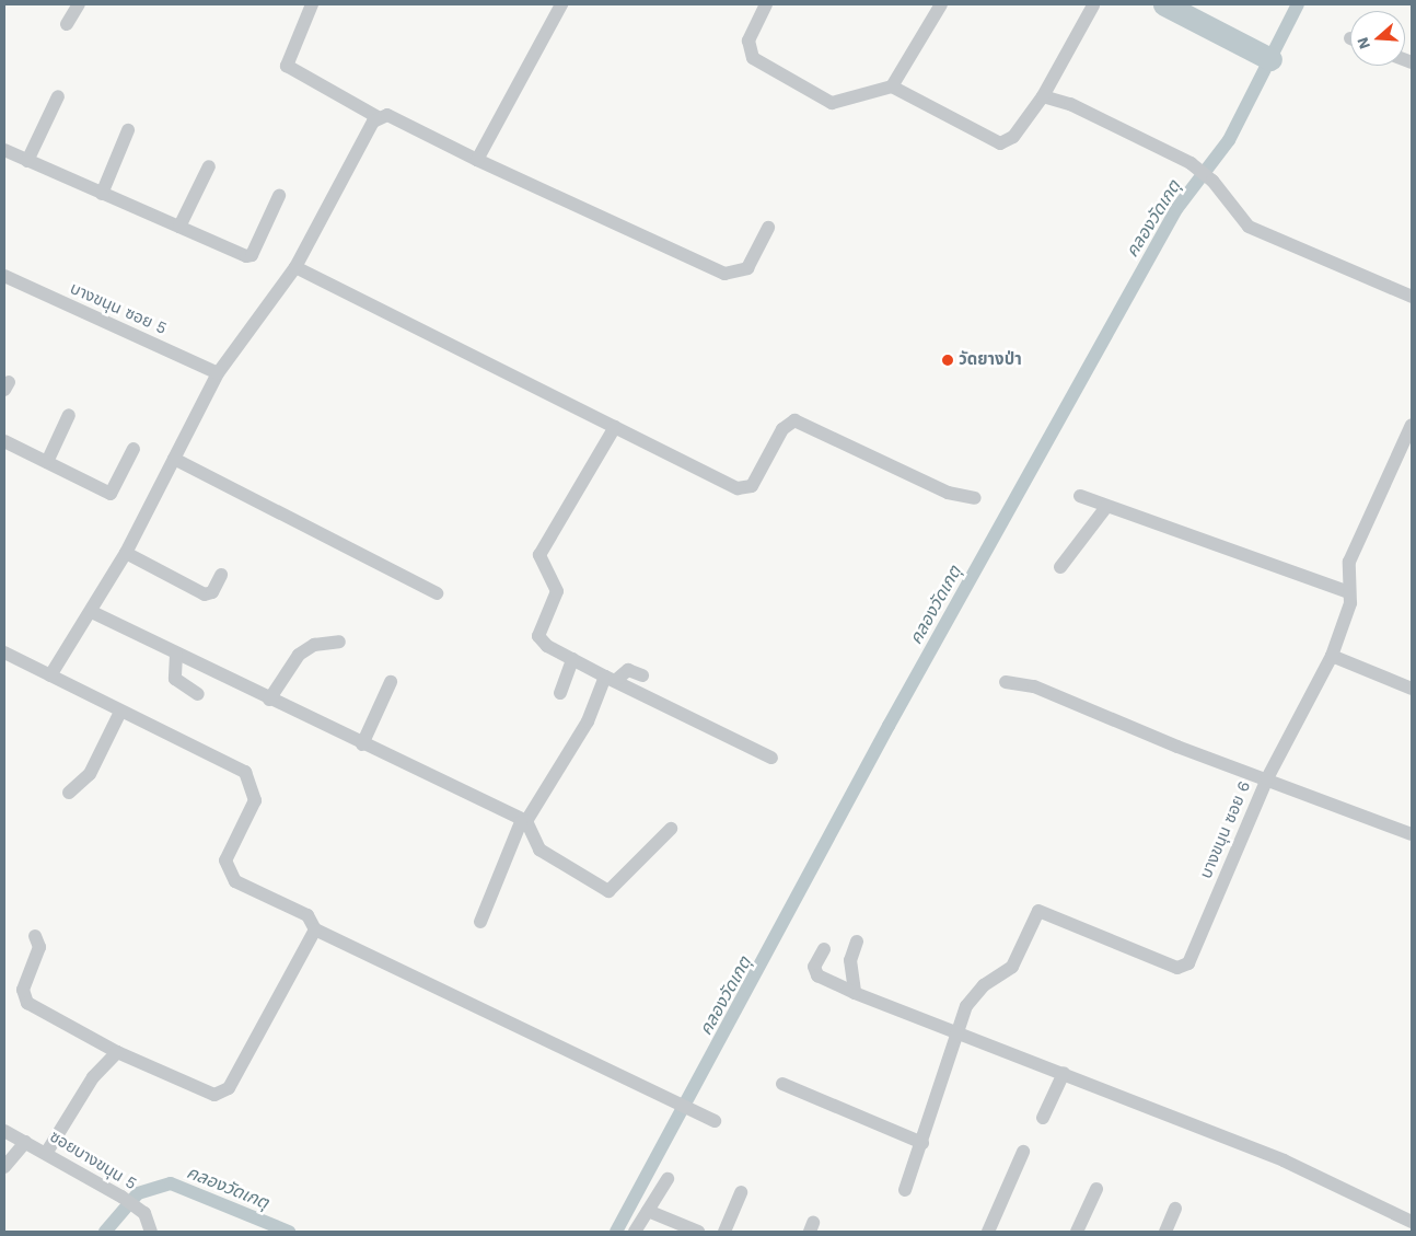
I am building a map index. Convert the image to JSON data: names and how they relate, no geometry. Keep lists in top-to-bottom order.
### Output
{
  "streets": {
    "street": ["บางขนุน ซอย 5", "บางขนุน ซอย 6", "ซอยบางขนุน 5"]
  },
  "water": ["คลองวัดเกตุ"],
  "places": ["วัดยางป่า"],
  "north": "left"
}
